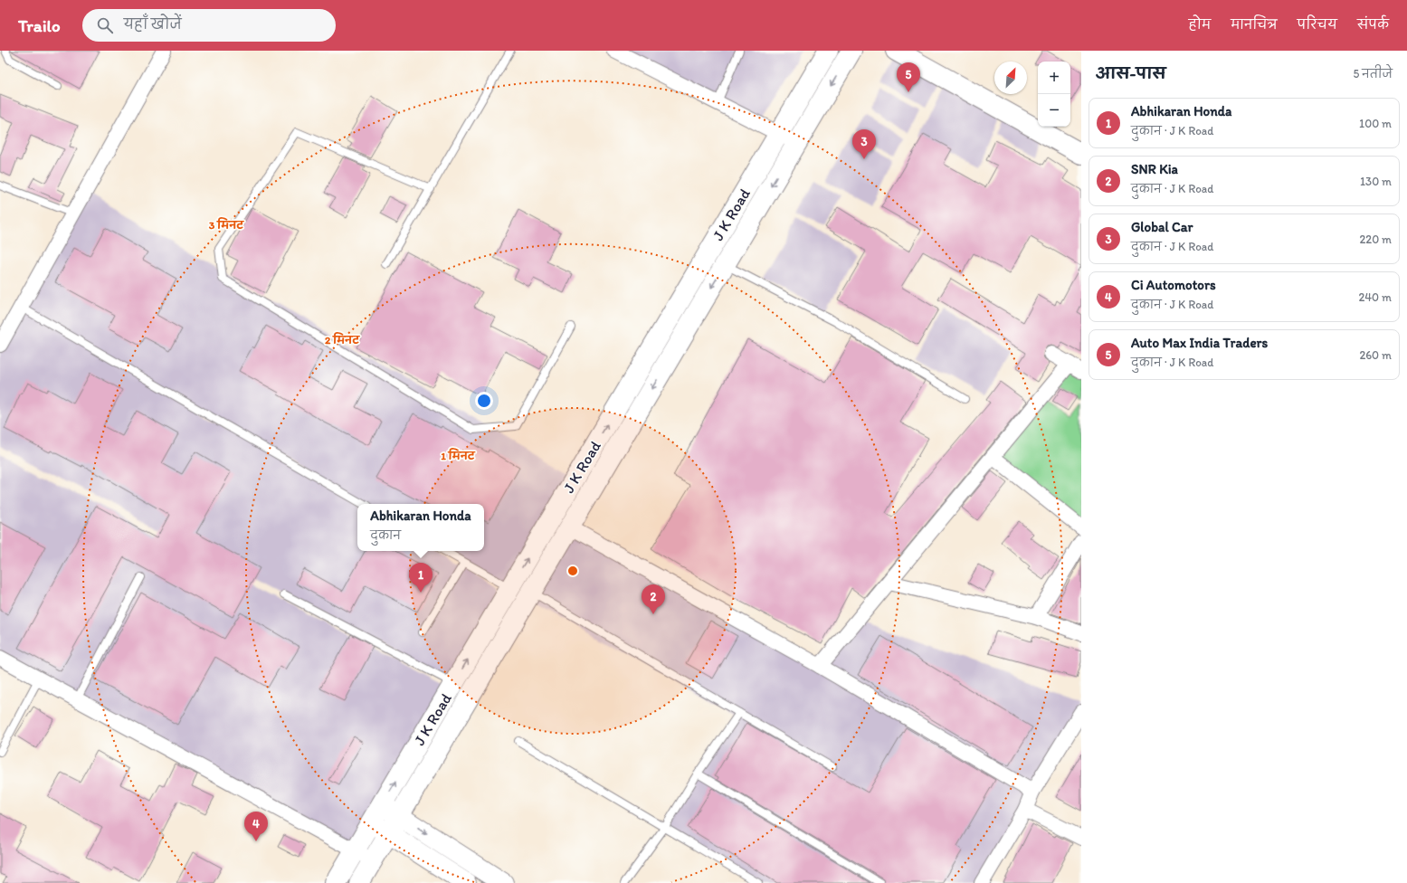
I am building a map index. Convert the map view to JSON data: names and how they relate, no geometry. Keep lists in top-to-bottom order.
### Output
{
  "streets": {
    "main road": ["J K Road"]
  },
  "north": "top right",
  "page": {
    "header": "Trailo",
    "search": "यहाँ खोजें",
    "nav": [
      "होम",
      "मानचित्र",
      "परिचय",
      "संपर्क"
    ],
    "heading": ["आस-पास", "5 नतीजे"],
    "map_buttons": ["+", "−"],
    "pins": [
      "5",
      "3",
      "1",
      "2",
      "4"
    ],
    "list": [
      {
        "mark": "1",
        "name": "Abhikaran Honda",
        "note": "दुकान · J K Road",
        "value": "100 m"
      },
      {
        "mark": "2",
        "name": "SNR Kia",
        "note": "दुकान · J K Road",
        "value": "130 m"
      },
      {
        "mark": "3",
        "name": "Global Car",
        "note": "दुकान · J K Road",
        "value": "220 m"
      },
      {
        "mark": "4",
        "name": "Ci Automotors",
        "note": "दुकान · J K Road",
        "value": "240 m"
      },
      {
        "mark": "5",
        "name": "Auto Max India Traders",
        "note": "दुकान · J K Road",
        "value": "260 m"
      }
    ],
    "popup": ["Abhikaran Honda", "दुकान"]
  },
  "rings": ["3 मिनट", "2 मिनट", "1 मिनट"]
}
